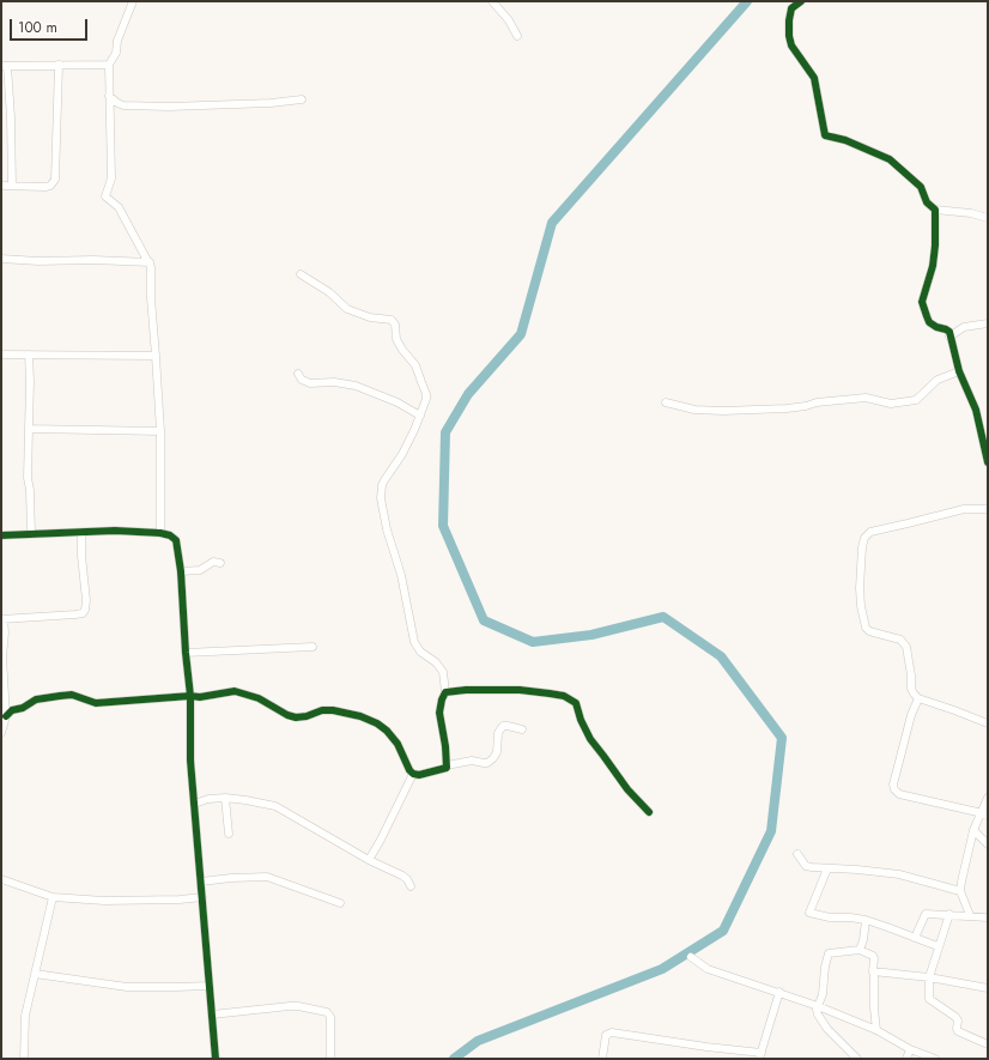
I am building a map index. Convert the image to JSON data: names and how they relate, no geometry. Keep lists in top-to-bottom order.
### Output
{
  "scale_bar": "100 m"
}
